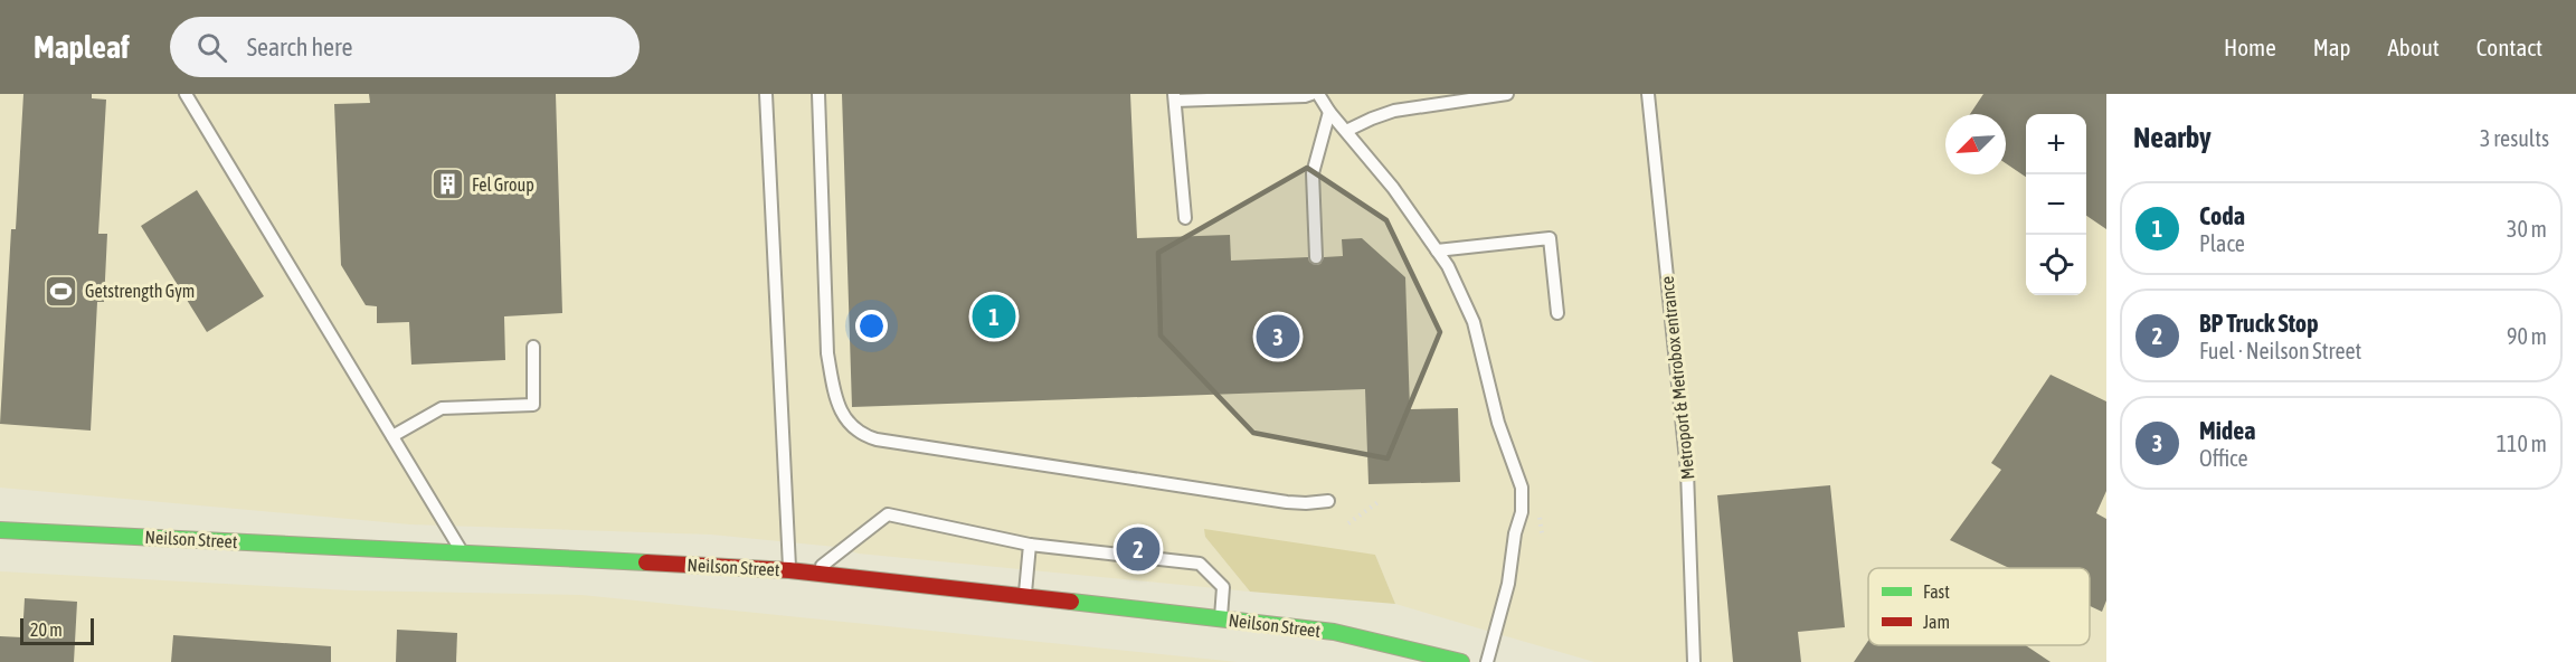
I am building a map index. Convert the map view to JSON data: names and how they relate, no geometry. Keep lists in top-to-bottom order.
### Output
{
  "streets": {
    "main road": ["Neilson Street"],
    "lane": ["Metroport & Metrobox entrance"]
  },
  "places": {
    "building": ["Fel Group"],
    "sports": ["Getstrength Gym"]
  },
  "legend": ["Fast", "Jam"],
  "scale_bar": "20 m",
  "north": "bottom left",
  "page": {
    "header": "Mapleaf",
    "search": "Search here",
    "nav": [
      "Home",
      "Map",
      "About",
      "Contact"
    ],
    "heading": ["Nearby", "3 results"],
    "map_buttons": ["+", "−"],
    "list": [
      {
        "mark": "1",
        "name": "Coda",
        "note": "Place",
        "value": "30 m"
      },
      {
        "mark": "2",
        "name": "BP Truck Stop",
        "note": "Fuel · Neilson Street",
        "value": "90 m"
      },
      {
        "mark": "3",
        "name": "Midea",
        "note": "Office",
        "value": "110 m"
      }
    ],
    "pins": ["1", "3", "2"],
    "scale": "20 m"
  }
}
